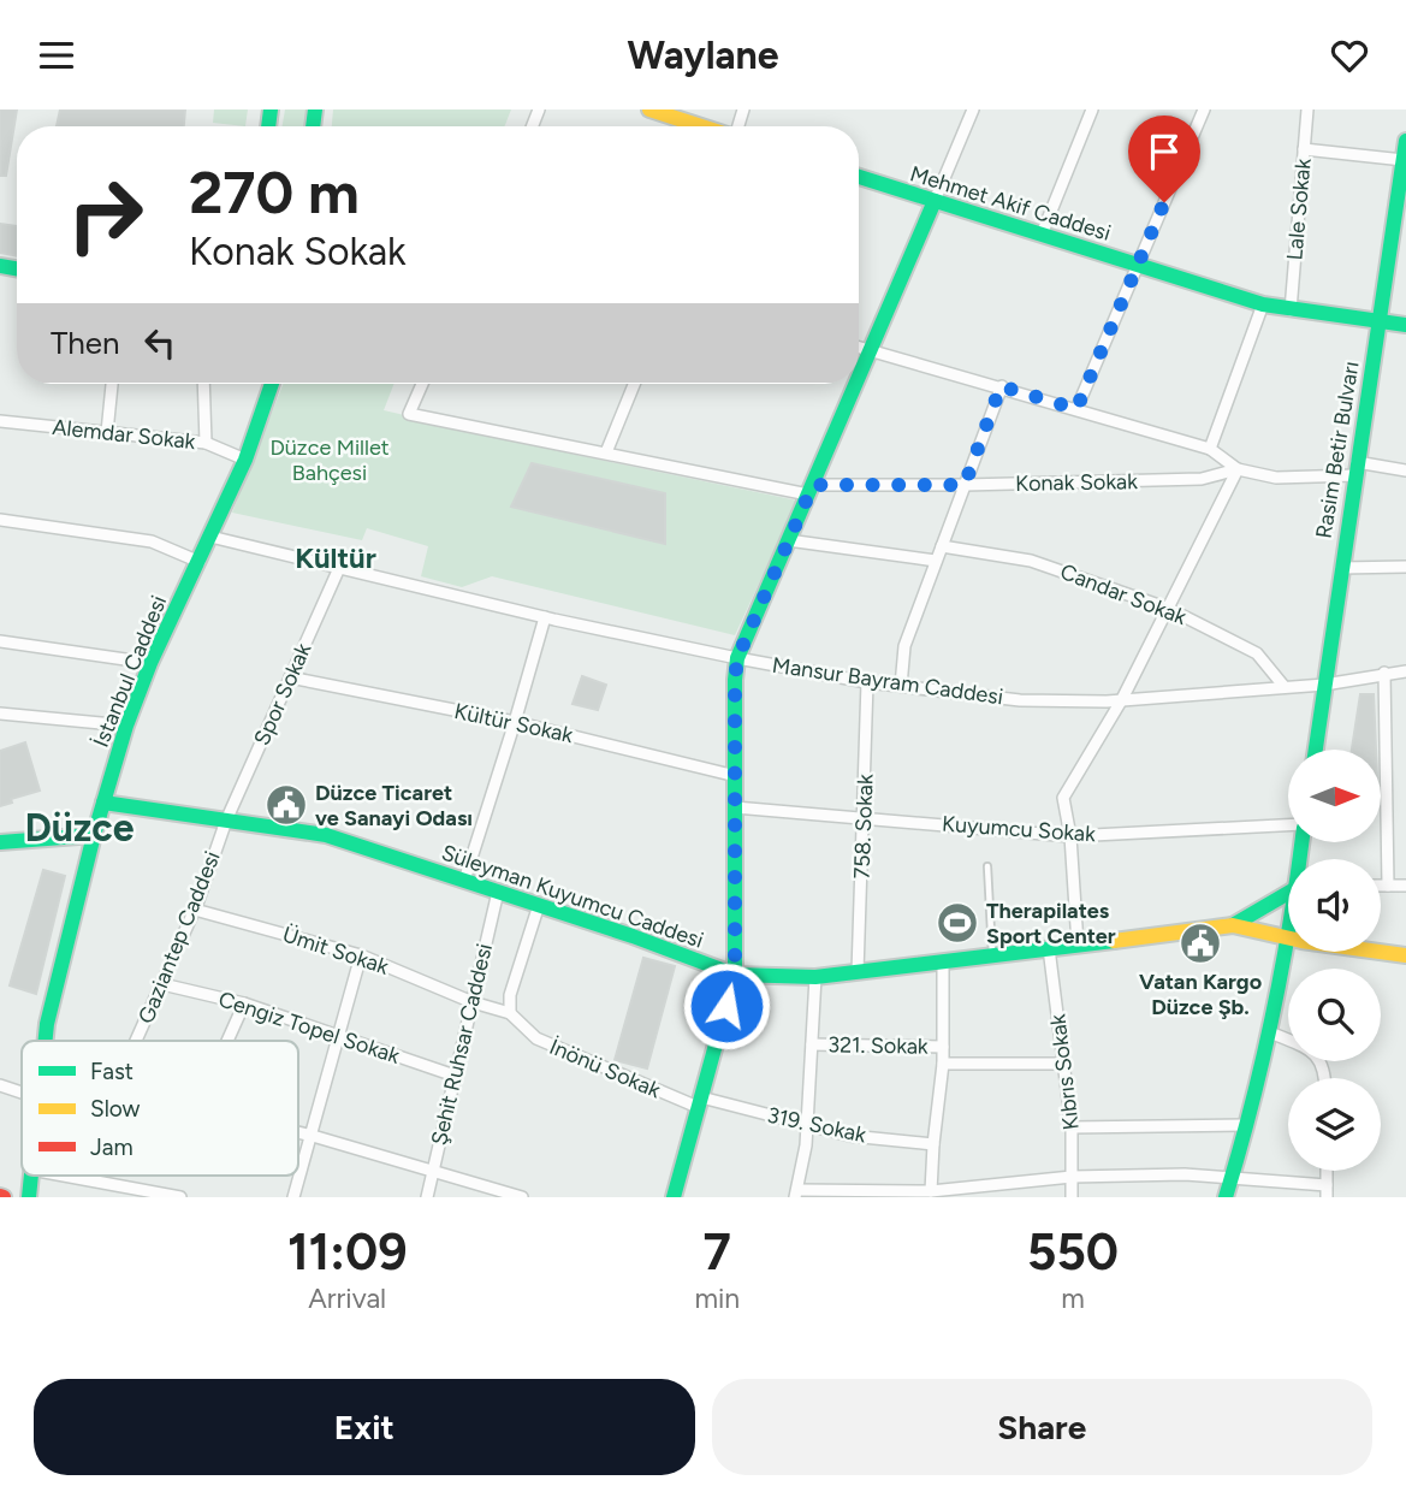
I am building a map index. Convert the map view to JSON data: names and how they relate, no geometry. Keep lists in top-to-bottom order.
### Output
{
  "streets": {
    "main road": [
      "Mehmet Akif Caddesi",
      "Rasim Betir Bulvarı",
      "İstanbul Caddesi",
      "Süleyman Kuyumcu Caddesi"
    ],
    "street": [
      "Lale Sokak",
      "Alemdar Sokak",
      "Konak Sokak",
      "Candar Sokak",
      "Mansur Bayram Caddesi",
      "Spor Sokak",
      "Kültür Sokak",
      "758. Sokak",
      "Kuyumcu Sokak",
      "Gaziantep Caddesi",
      "Ümit Sokak",
      "Cengiz Topel Sokak",
      "Şehit Ruhsar Caddesi",
      "321. Sokak",
      "İnönü Sokak",
      "Kıbrıs Sokak",
      "319. Sokak"
    ]
  },
  "crossings": [
    ["Mehmet Akif Caddesi", "Lale Sokak"],
    ["Mehmet Akif Caddesi", "Rasim Betir Bulvarı"],
    ["Alemdar Sokak", "İstanbul Caddesi"],
    ["Rasim Betir Bulvarı", "Mansur Bayram Caddesi"],
    ["Candar Sokak", "Mansur Bayram Caddesi"],
    ["İstanbul Caddesi", "Mansur Bayram Caddesi"],
    ["İstanbul Caddesi", "Süleyman Kuyumcu Caddesi"],
    ["Mansur Bayram Caddesi", "Spor Sokak"],
    ["Mansur Bayram Caddesi", "758. Sokak"],
    ["Spor Sokak", "Kültür Sokak"],
    ["Spor Sokak", "Süleyman Kuyumcu Caddesi"],
    ["Spor Sokak", "Gaziantep Caddesi"],
    ["758. Sokak", "Kuyumcu Sokak"],
    ["758. Sokak", "Süleyman Kuyumcu Caddesi"],
    ["Süleyman Kuyumcu Caddesi", "Gaziantep Caddesi"],
    ["Süleyman Kuyumcu Caddesi", "Şehit Ruhsar Caddesi"],
    ["Süleyman Kuyumcu Caddesi", "Kıbrıs Sokak"],
    ["Gaziantep Caddesi", "Ümit Sokak"],
    ["Gaziantep Caddesi", "Cengiz Topel Sokak"],
    ["Ümit Sokak", "Şehit Ruhsar Caddesi"],
    ["Ümit Sokak", "İnönü Sokak"],
    ["Cengiz Topel Sokak", "Şehit Ruhsar Caddesi"],
    ["Şehit Ruhsar Caddesi", "İnönü Sokak"],
    ["İnönü Sokak", "319. Sokak"]
  ],
  "districts": ["Kültür", "Düzce"],
  "parks": ["Düzce Millet Bahçesi"],
  "places": {
    "public building": ["Düzce Ticaret ve Sanayi Odası", "Vatan Kargo Düzce Şb."],
    "sports": ["Therapilates Sport Center"]
  },
  "legend": ["Fast", "Slow", "Jam"],
  "north": "right",
  "page": {
    "header": "Waylane",
    "turn": ["270 m", "Konak Sokak"],
    "then": "Then",
    "eta": [
      "11:09",
      "Arrival",
      "7",
      "min",
      "550",
      "m"
    ],
    "buttons": ["Exit", "Share"]
  }
}
